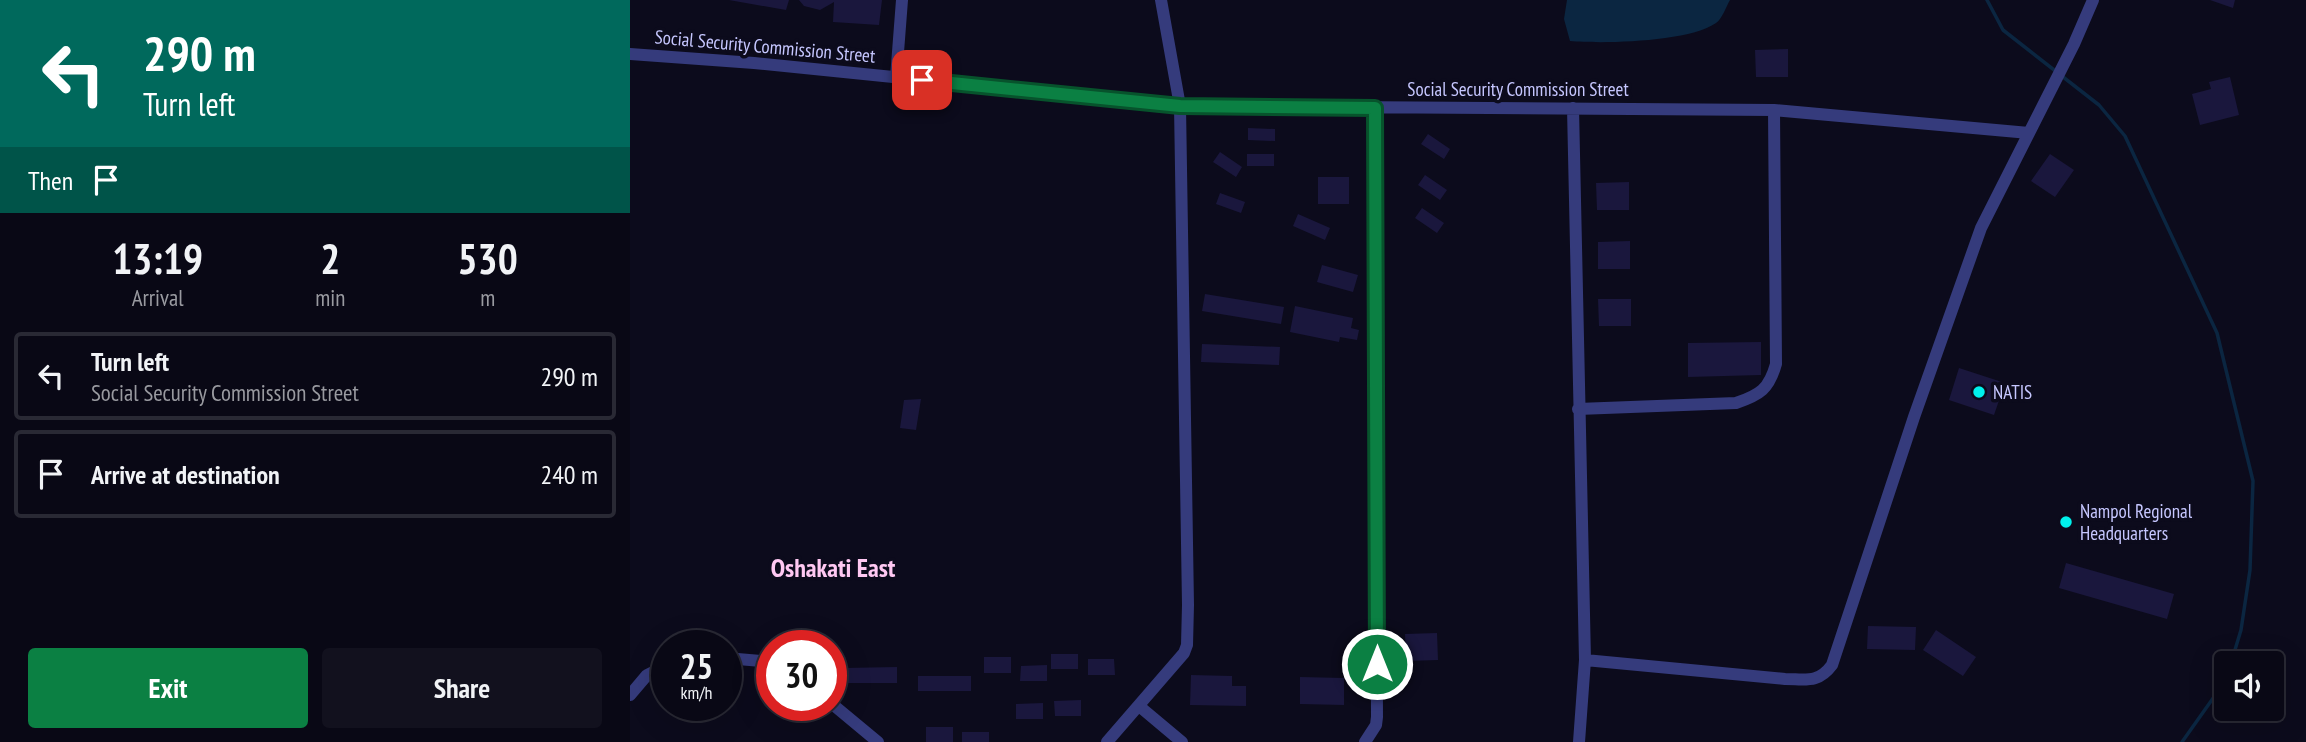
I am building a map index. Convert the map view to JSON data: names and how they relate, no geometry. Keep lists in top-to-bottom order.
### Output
{
  "streets": {
    "street": ["Social Security Commission Street"]
  },
  "districts": ["Oshakati East"],
  "places": ["NATIS", "Nampol Regional Headquarters"],
  "page": {
    "turn": ["290 m", "Turn left"],
    "then": "Then",
    "eta": [
      "13:19",
      "Arrival",
      "2",
      "min",
      "530",
      "m"
    ],
    "list": [
      {
        "name": "Turn left",
        "note": "Social Security Commission Street",
        "value": "290 m"
      },
      {
        "name": "Arrive at destination",
        "value": "240 m"
      }
    ],
    "speed": "25 km/h",
    "limit": "30",
    "buttons": ["Exit", "Share"]
  }
}
